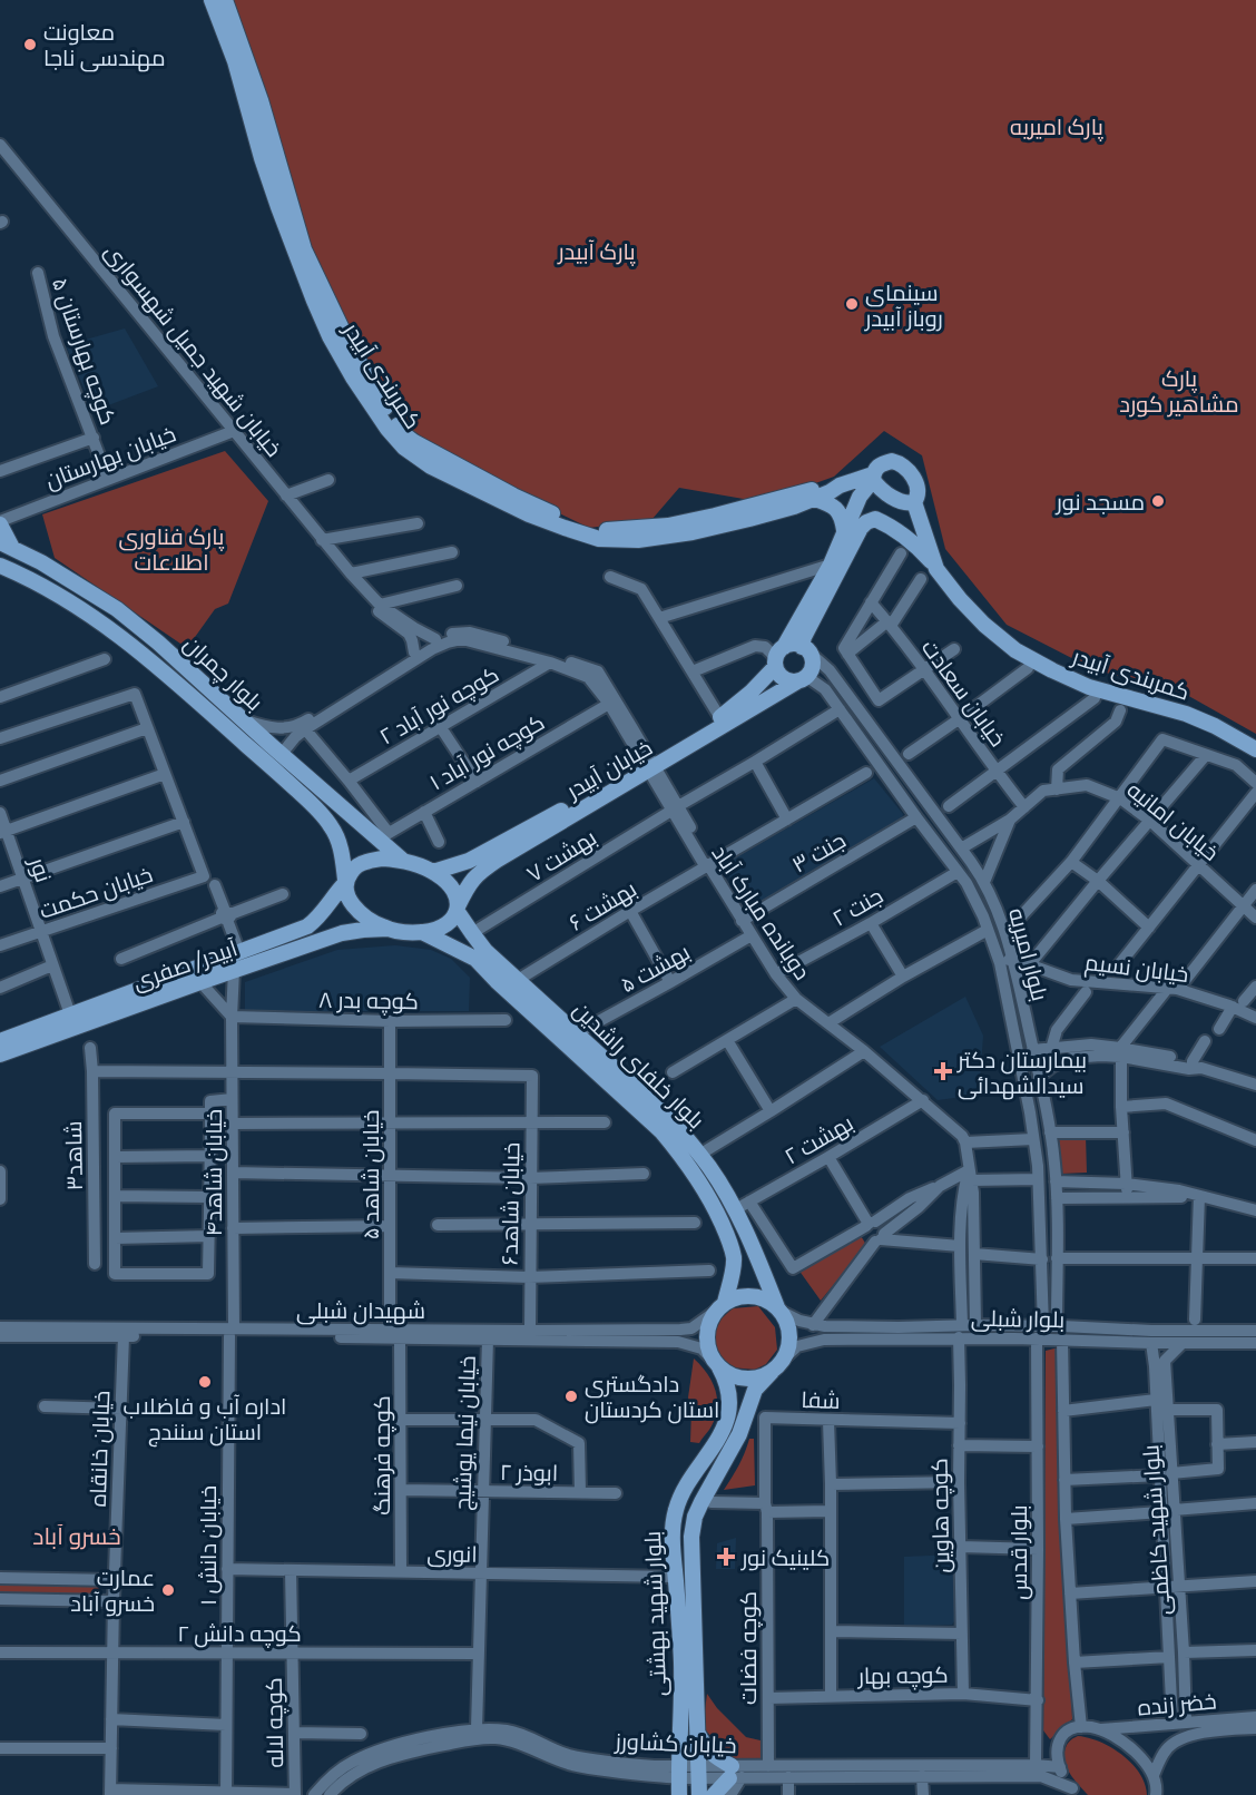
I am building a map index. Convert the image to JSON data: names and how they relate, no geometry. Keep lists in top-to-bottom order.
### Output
{
  "streets": {
    "main road": [
      "کمربندی آبیدر",
      "بلوار چمران",
      "خیابان آبیدر",
      "آبیدر/ صفری",
      "بلوار خلفای راشدین",
      "بلوار شهید بهشتی"
    ],
    "street": [
      "خیابان شهید جمیل شهسواری",
      "کوچه بهارستان ۵",
      "خیابان بهارستان",
      "خیابان سعادت",
      "کوچه نور آباد ۲",
      "کوچه نور آباد ۱",
      "خیابان امانیه",
      "جنت ۳",
      "بهشت ۷",
      "نور",
      "خیابان حکمت",
      "بهشت ۶",
      "جنت ۲",
      "دوبانده مبارک آباد",
      "بلوار امیریه",
      "بهشت ۵",
      "خیابان نسیم",
      "کوچه بدر ۸",
      "بهشت ۲",
      "شاهد۳",
      "خیابان شاهد۴",
      "خیابان شاهد ۵",
      "خیابان شاهد۶",
      "شهیدان شبلی",
      "بلوار شبلی",
      "شفا",
      "خیابان نیما یوشیج",
      "خیابان خانقاه",
      "کوچه فرهنگ",
      "ابوذر ۲",
      "کوچه هاوین",
      "بلوار شهید کاظمی",
      "خیابان دانش ۱",
      "بلوار قدس",
      "انوری",
      "کوچه دانش ۲",
      "کوچه فضات",
      "کوچه بهار",
      "خضر زنده",
      "کوچه لاله",
      "خیابان کشاورز"
    ]
  },
  "crossings": [
    ["خیابان شهید جمیل شهسواری", "خیابان بهارستان"],
    ["کوچه بهارستان ۵", "خیابان بهارستان"],
    ["کمربندی آبیدر", "خیابان آبیدر"],
    ["بلوار چمران", "خیابان آبیدر"],
    ["بلوار چمران", "آبیدر/ صفری"],
    ["بلوار چمران", "بلوار خلفای راشدین"],
    ["خیابان سعادت", "خیابان امانیه"],
    ["کوچه نور آباد ۲", "کوچه نور آباد ۱"],
    ["خیابان آبیدر", "دوبانده مبارک آباد"],
    ["خیابان آبیدر", "بلوار امیریه"],
    ["خیابان آبیدر", "آبیدر/ صفری"],
    ["خیابان آبیدر", "بلوار خلفای راشدین"],
    ["خیابان امانیه", "بلوار امیریه"],
    ["جنت ۳", "دوبانده مبارک آباد"],
    ["جنت ۳", "بلوار امیریه"],
    ["بهشت ۷", "دوبانده مبارک آباد"],
    ["بهشت ۷", "بلوار امیریه"],
    ["بهشت ۷", "بلوار خلفای راشدین"],
    ["نور", "خیابان حکمت"],
    ["نور", "آبیدر/ صفری"],
    ["بهشت ۶", "دوبانده مبارک آباد"],
    ["بهشت ۶", "بلوار خلفای راشدین"],
    ["جنت ۲", "دوبانده مبارک آباد"],
    ["جنت ۲", "بلوار امیریه"],
    ["دوبانده مبارک آباد", "بهشت ۵"],
    ["دوبانده مبارک آباد", "بهشت ۲"],
    ["بلوار امیریه", "خیابان نسیم"],
    ["بلوار امیریه", "بلوار شبلی"],
    ["آبیدر/ صفری", "بلوار خلفای راشدین"],
    ["آبیدر/ صفری", "خیابان شاهد۴"],
    ["بهشت ۵", "بلوار خلفای راشدین"],
    ["کوچه بدر ۸", "خیابان شاهد۴"],
    ["کوچه بدر ۸", "خیابان شاهد ۵"],
    ["بلوار خلفای راشدین", "بهشت ۲"],
    ["بلوار خلفای راشدین", "شهیدان شبلی"],
    ["بلوار خلفای راشدین", "بلوار شبلی"],
    ["بلوار خلفای راشدین", "بلوار شهید بهشتی"],
    ["خیابان شاهد۴", "شهیدان شبلی"],
    ["خیابان شاهد۴", "خیابان دانش ۱"],
    ["خیابان شاهد ۵", "خیابان شاهد۶"],
    ["خیابان شاهد ۵", "شهیدان شبلی"],
    ["خیابان شاهد۶", "شهیدان شبلی"],
    ["شهیدان شبلی", "بلوار شبلی"],
    ["شهیدان شبلی", "خیابان نیما یوشیج"],
    ["شهیدان شبلی", "خیابان خانقاه"],
    ["شهیدان شبلی", "کوچه فرهنگ"],
    ["شهیدان شبلی", "خیابان دانش ۱"],
    ["شهیدان شبلی", "بلوار شهید بهشتی"],
    ["بلوار شبلی", "کوچه هاوین"],
    ["بلوار شبلی", "بلوار شهید کاظمی"],
    ["بلوار شبلی", "بلوار قدس"],
    ["بلوار شبلی", "بلوار شهید بهشتی"],
    ["شفا", "کوچه هاوین"],
    ["شفا", "کوچه فضات"],
    ["خیابان نیما یوشیج", "ابوذر ۲"],
    ["خیابان نیما یوشیج", "انوری"],
    ["خیابان نیما یوشیج", "کوچه دانش ۲"],
    ["خیابان نیما یوشیج", "خیابان کشاورز"],
    ["خیابان خانقاه", "کوچه دانش ۲"],
    ["کوچه فرهنگ", "ابوذر ۲"],
    ["کوچه فرهنگ", "انوری"],
    ["کوچه هاوین", "کوچه بهار"],
    ["بلوار شهید کاظمی", "خضر زنده"],
    ["خیابان دانش ۱", "انوری"],
    ["خیابان دانش ۱", "کوچه دانش ۲"],
    ["بلوار قدس", "کوچه بهار"],
    ["بلوار قدس", "خیابان کشاورز"],
    ["انوری", "بلوار شهید بهشتی"],
    ["انوری", "کوچه لاله"],
    ["بلوار شهید بهشتی", "خیابان کشاورز"],
    ["کوچه دانش ۲", "کوچه لاله"],
    ["کوچه فضات", "کوچه بهار"],
    ["کوچه فضات", "خیابان کشاورز"]
  ],
  "districts": ["خسرو آباد"],
  "parks": [
    "پارک امیریه",
    "پارک آبیدر",
    "پارک مشاهیر کورد",
    "پارک فناوری اطلاعات"
  ],
  "places": {
    "other": [
      "معاونت مهندسی ناجا",
      "سینمای روباز آبیدر",
      "مسجد نور",
      "اداره آب و فاضلاب استان سنندج",
      "دادگستری استان کردستان",
      "عمارت خسرو آباد"
    ],
    "health": ["بیمارستان دکتر سیدالشهدائی", "کلینیک نور"]
  }
}
